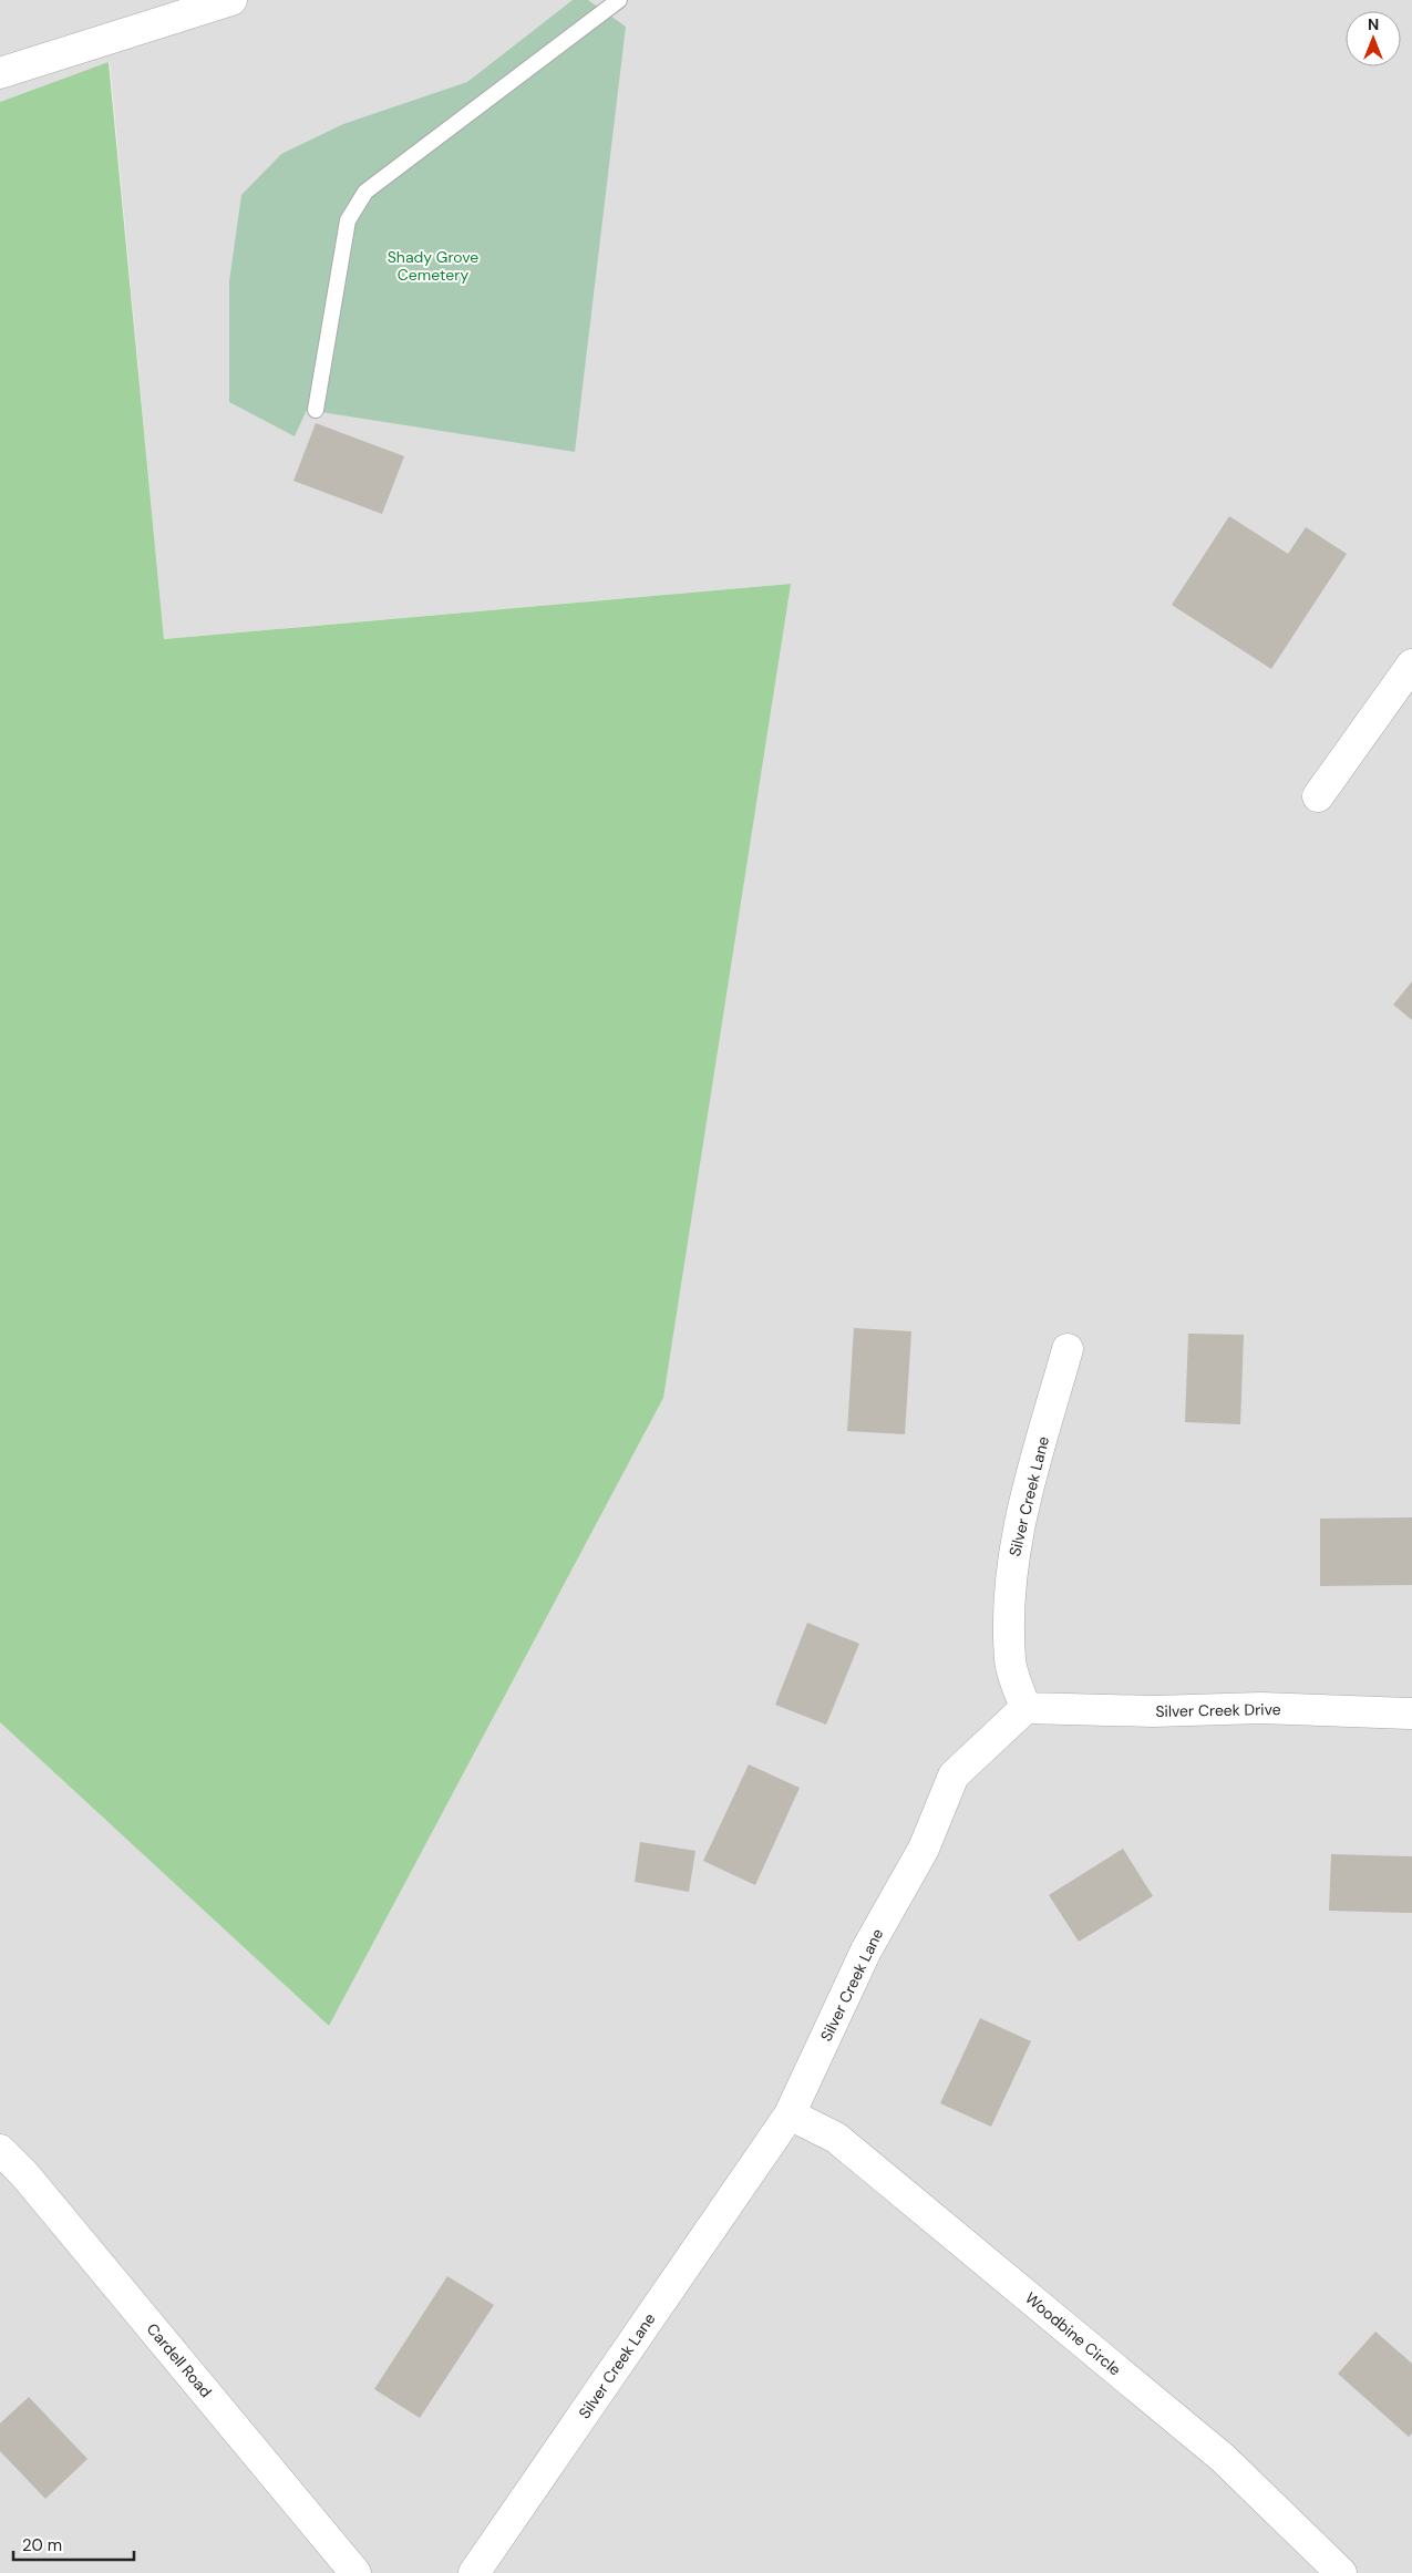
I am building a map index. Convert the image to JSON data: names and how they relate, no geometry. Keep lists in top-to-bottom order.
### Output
{
  "streets": {
    "street": [
      "Silver Creek Lane",
      "Silver Creek Drive",
      "Woodbine Circle",
      "Cardell Road"
    ]
  },
  "crossings": [
    ["Silver Creek Lane", "Silver Creek Drive"],
    ["Silver Creek Lane", "Woodbine Circle"]
  ],
  "parks": ["Shady Grove Cemetery"],
  "scale_bar": "20 m",
  "north": "top"
}
